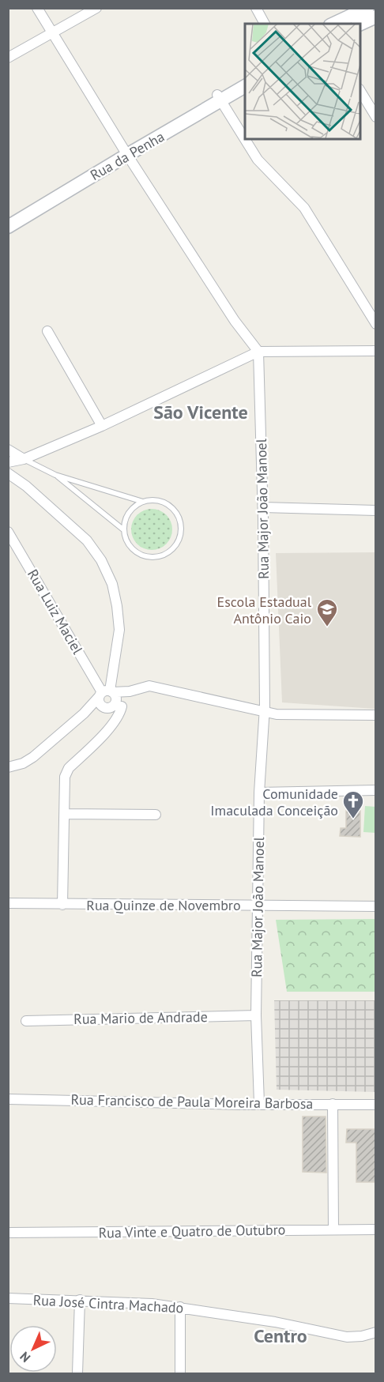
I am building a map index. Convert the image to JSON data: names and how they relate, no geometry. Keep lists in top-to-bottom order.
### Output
{
  "streets": {
    "street": [
      "Rua da Penha",
      "Rua Major João Manoel",
      "Rua Luiz Maciel",
      "Rua Quinze de Novembro",
      "Rua Mario de Andrade",
      "Rua Francisco de Paula Moreira Barbosa",
      "Rua Vinte e Quatro de Outubro",
      "Rua José Cintra Machado"
    ]
  },
  "crossings": [
    ["Rua Major João Manoel", "Rua Quinze de Novembro"],
    ["Rua Major João Manoel", "Rua Mario de Andrade"],
    ["Rua Major João Manoel", "Rua Francisco de Paula Moreira Barbosa"]
  ],
  "districts": ["São Vicente", "Centro"],
  "places": {
    "school or university": ["Escola Estadual Antônio Caio"],
    "church": ["Comunidade Imaculada Conceição"]
  },
  "north": "bottom left"
}
